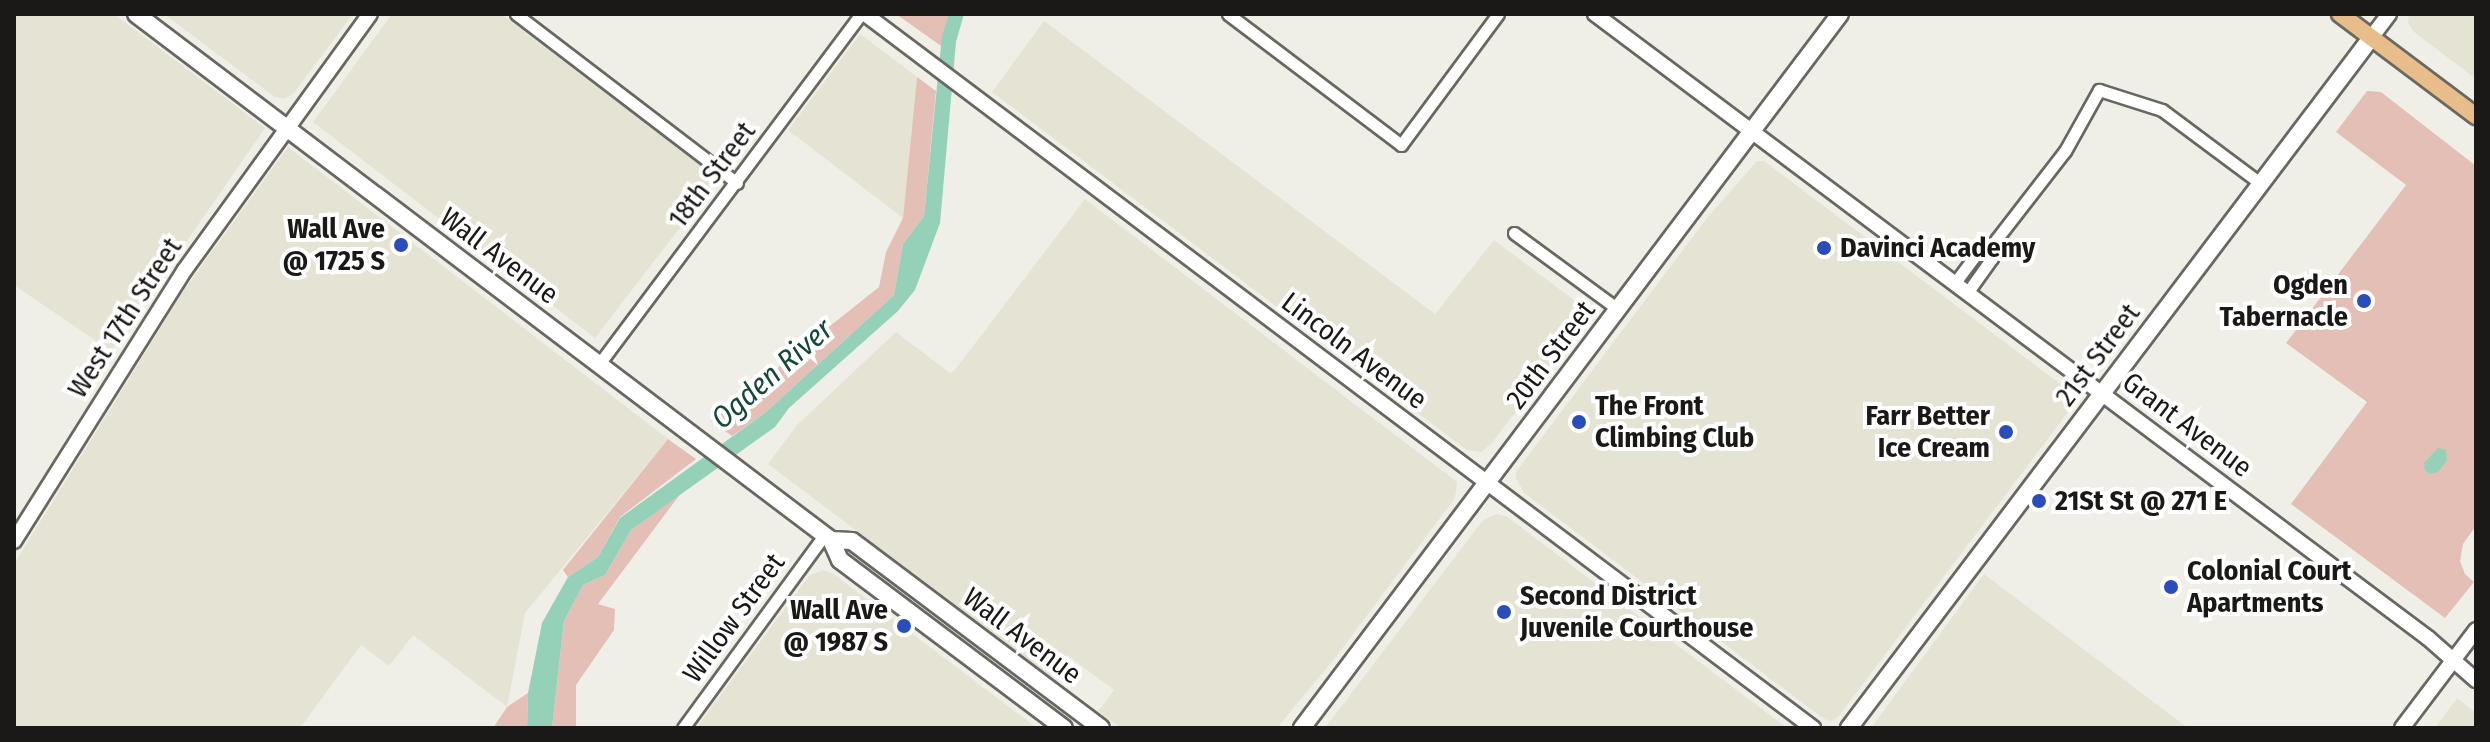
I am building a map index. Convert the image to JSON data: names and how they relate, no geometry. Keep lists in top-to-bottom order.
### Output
{
  "streets": {
    "main road": ["Wall Avenue", "20th Street", "21st Street"],
    "street": [
      "18th Street",
      "West 17th Street",
      "Lincoln Avenue",
      "Grant Avenue",
      "Willow Street"
    ]
  },
  "crossings": [
    ["18th Street", "Wall Avenue"],
    ["18th Street", "Lincoln Avenue"],
    ["Wall Avenue", "West 17th Street"],
    ["Wall Avenue", "Willow Street"],
    ["Lincoln Avenue", "20th Street"],
    ["20th Street", "Grant Avenue"],
    ["21st Street", "Grant Avenue"]
  ],
  "water": ["Ogden River"],
  "places": [
    "Wall Ave @ 1725 S",
    "Davinci Academy",
    "Ogden Tabernacle",
    "The Front Climbing Club",
    "Farr Better Ice Cream",
    "21St St @ 271 E",
    "Colonial Court Apartments",
    "Second District Juvenile Courthouse",
    "Wall Ave @ 1987 S"
  ]
}
